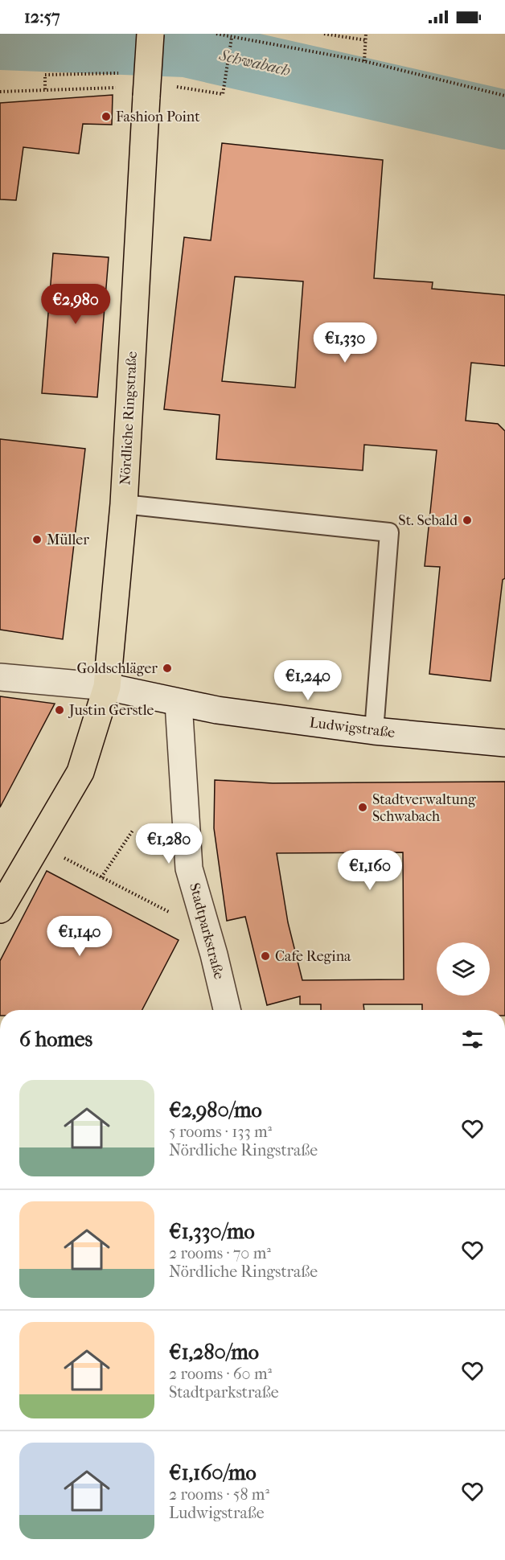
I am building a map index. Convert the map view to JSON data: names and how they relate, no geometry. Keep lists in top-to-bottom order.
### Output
{
  "streets": {
    "main road": ["Nördliche Ringstraße"],
    "street": ["Ludwigstraße", "Stadtparkstraße"]
  },
  "crossings": [
    ["Nördliche Ringstraße", "Ludwigstraße"],
    ["Ludwigstraße", "Stadtparkstraße"]
  ],
  "water": ["Schwabach"],
  "places": [
    "Fashion Point",
    "St. Sebald",
    "Müller",
    "Goldschläger",
    "Justin Gerstle",
    "Stadtverwaltung Schwabach",
    "Cafe Regina"
  ],
  "page": {
    "status": "12:57",
    "price": [
      "€2,980",
      "€1,330",
      "€1,240",
      "€1,280",
      "€1,160",
      "€1,140"
    ],
    "heading": "6 homes",
    "list": [
      {
        "name": "€2,980/mo",
        "note": "5 rooms · 133 m² · Nördliche Ringstraße"
      },
      {
        "name": "€1,330/mo",
        "note": "2 rooms · 70 m² · Nördliche Ringstraße"
      },
      {
        "name": "€1,280/mo",
        "note": "2 rooms · 60 m² · Stadtparkstraße"
      },
      {
        "name": "€1,160/mo",
        "note": "2 rooms · 58 m² · Ludwigstraße"
      }
    ]
  }
}
